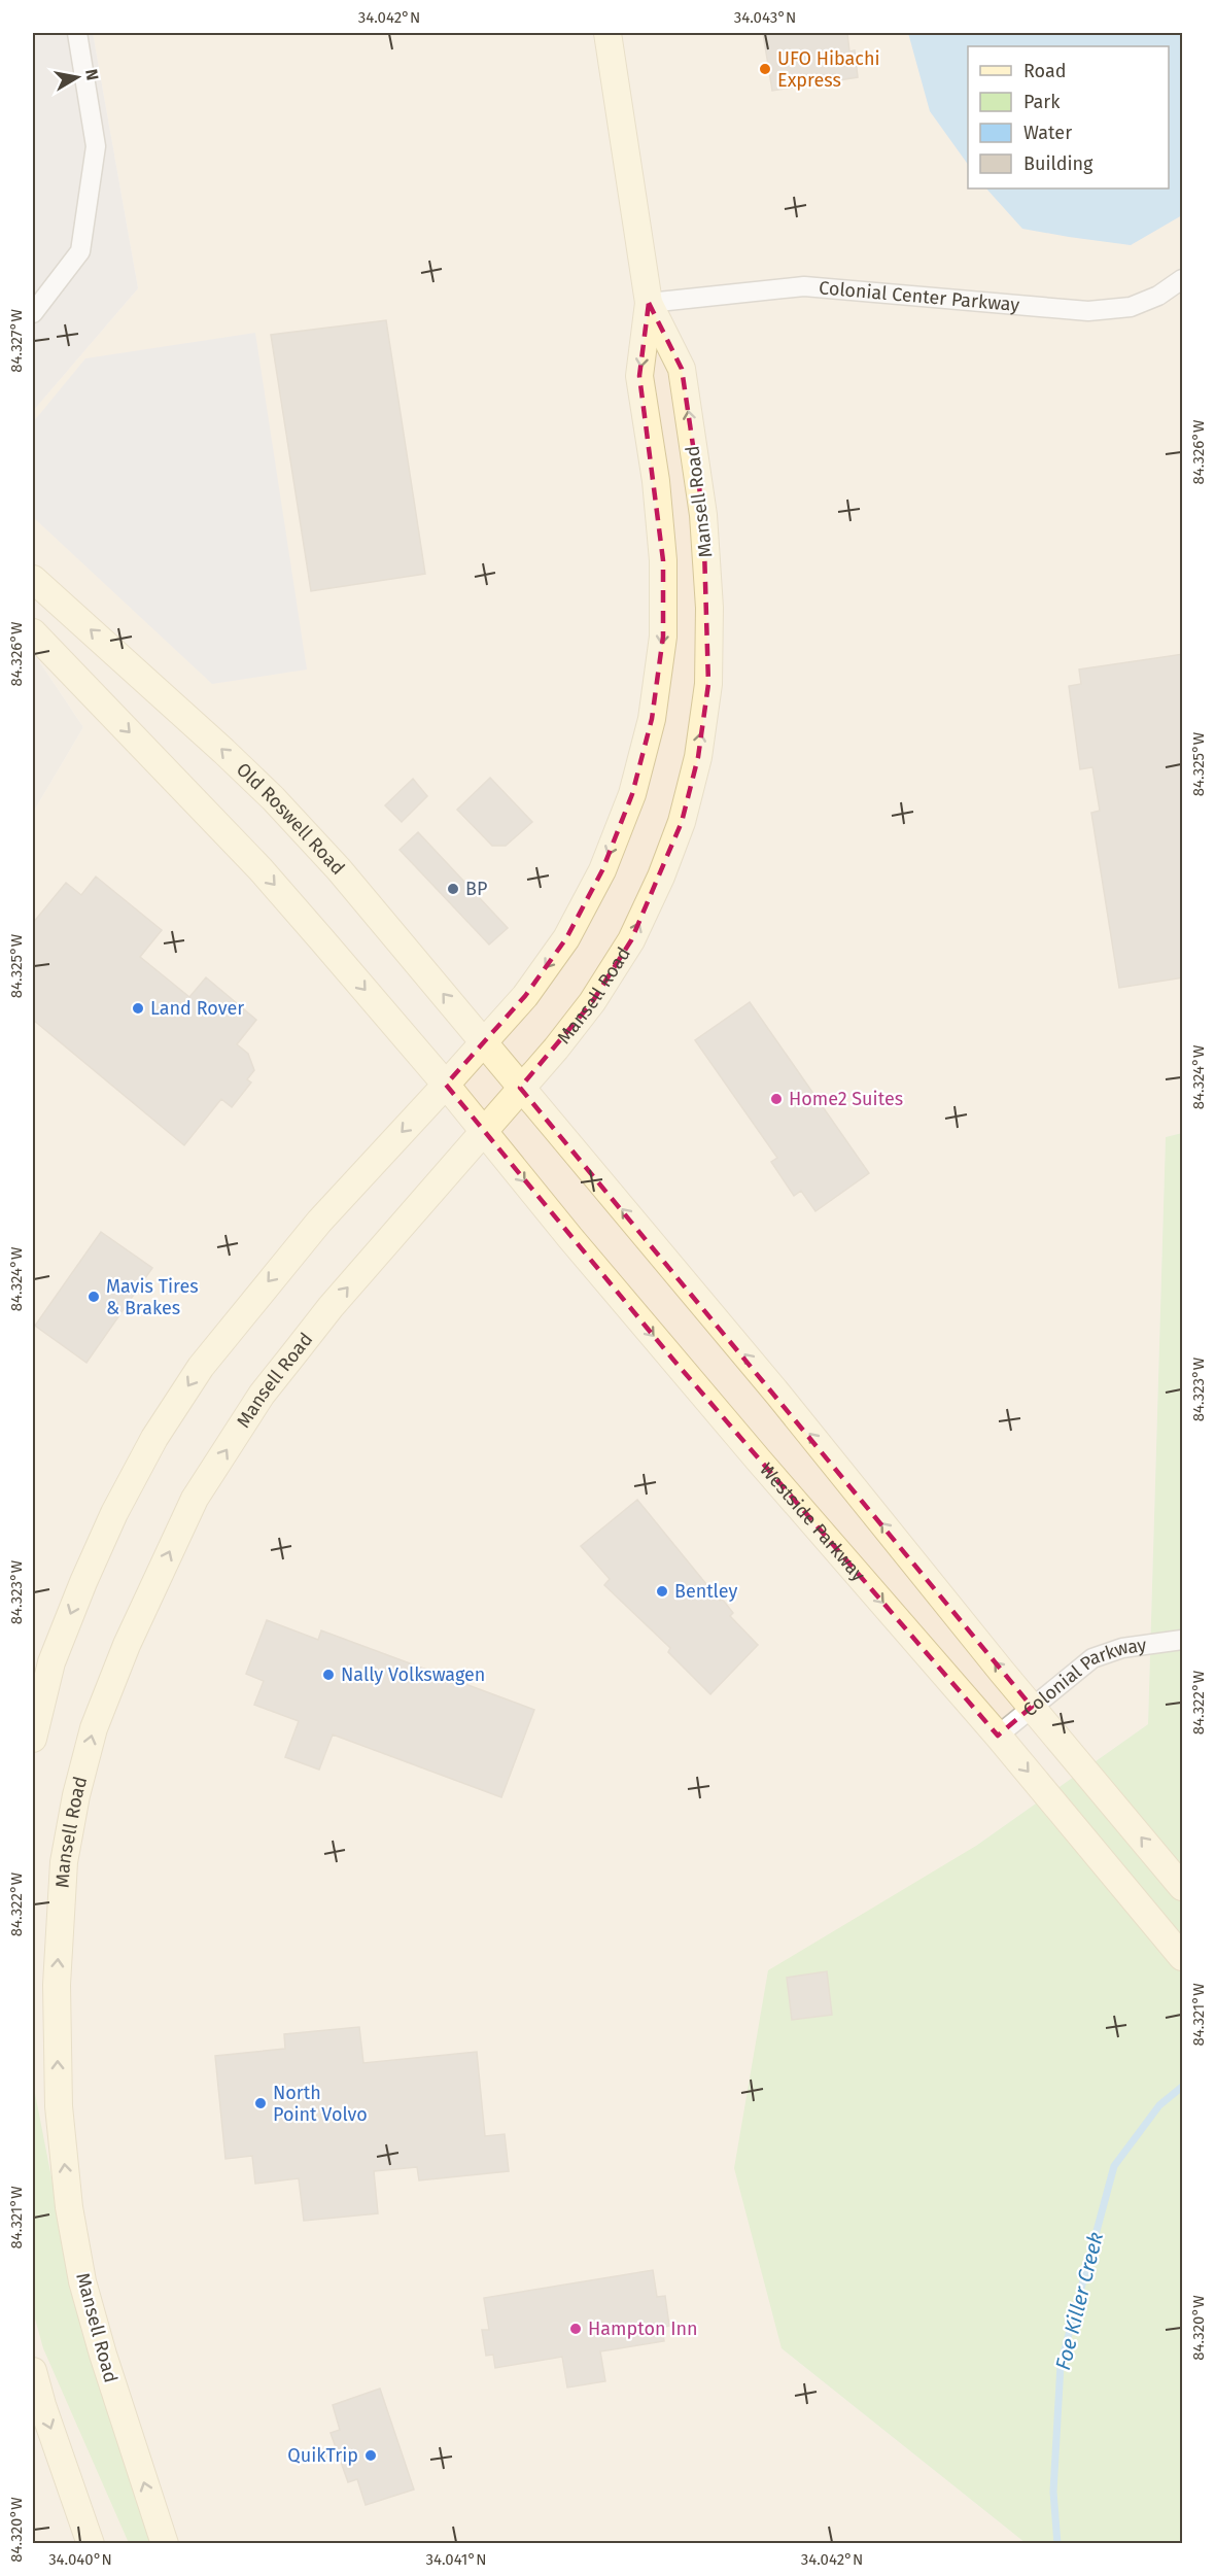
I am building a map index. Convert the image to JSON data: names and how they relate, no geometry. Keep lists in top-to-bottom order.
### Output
{
  "streets": {
    "main road": ["Mansell Road", "Old Roswell Road", "Westside Parkway"],
    "street": ["Colonial Center Parkway", "Colonial Parkway"]
  },
  "crossings": [
    ["Colonial Center Parkway", "Mansell Road"],
    ["Mansell Road", "Old Roswell Road"],
    ["Mansell Road", "Westside Parkway"],
    ["Westside Parkway", "Colonial Parkway"]
  ],
  "water": ["Foe Killer Creek"],
  "places": [
    "UFO Hibachi Express",
    "BP",
    "Land Rover",
    "Home2 Suites",
    "Mavis Tires & Brakes",
    "Bentley",
    "Nally Volkswagen",
    "North Point Volvo",
    "Hampton Inn",
    "QuikTrip"
  ],
  "legend": [
    "Road",
    "Park",
    "Water",
    "Building"
  ],
  "north": "right",
  "coordinates": [
    "34.042°N",
    "34.043°N",
    "84.327°W",
    "84.326°W",
    "84.325°W",
    "84.324°W",
    "84.323°W",
    "84.322°W",
    "84.321°W",
    "84.320°W",
    "34.040°N",
    "34.041°N"
  ]
}
